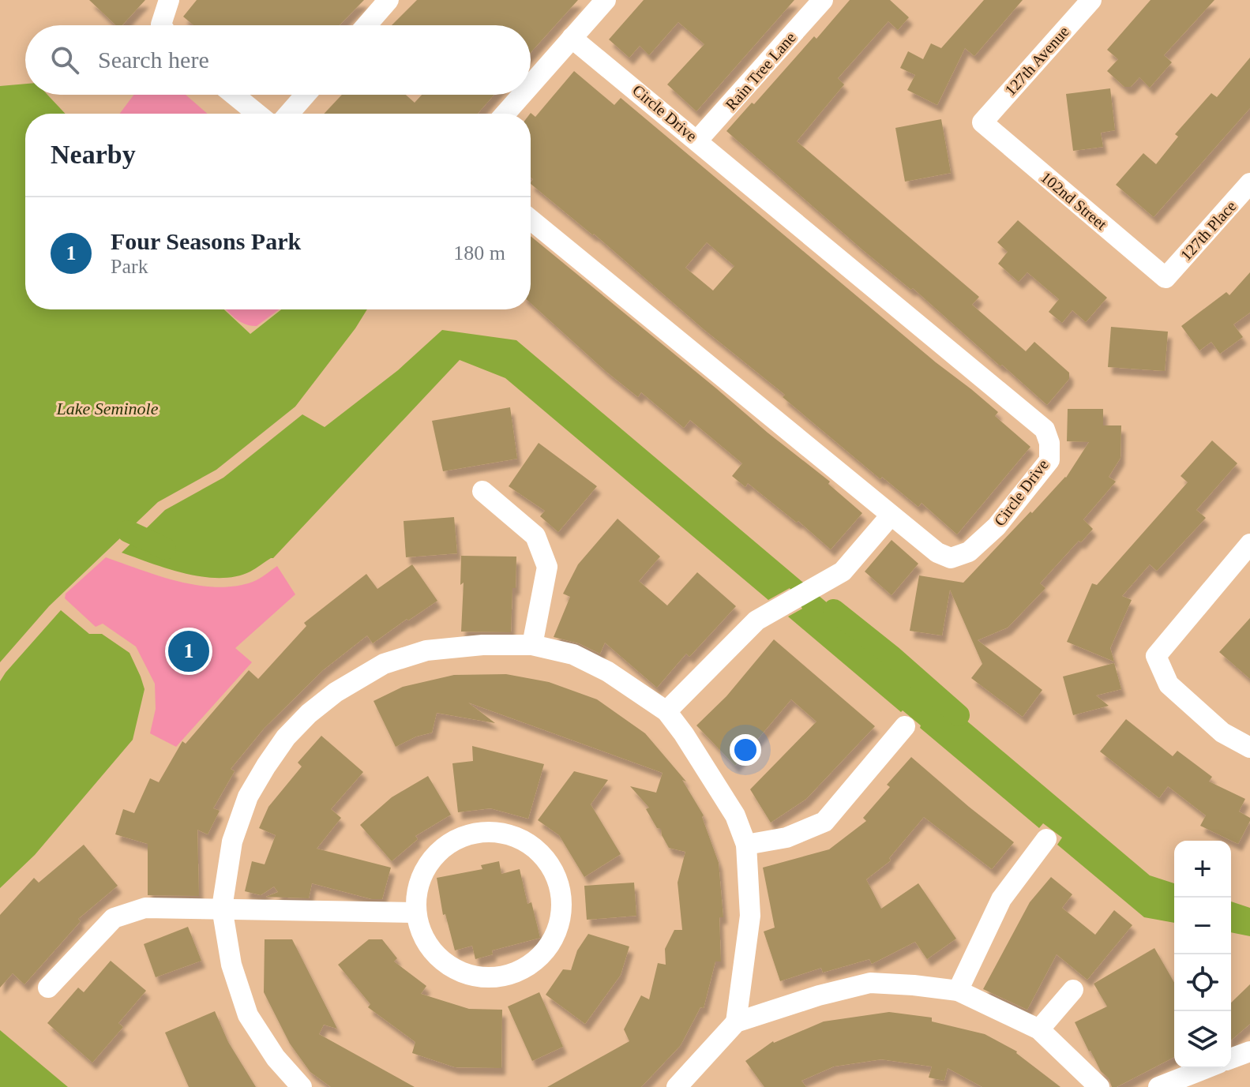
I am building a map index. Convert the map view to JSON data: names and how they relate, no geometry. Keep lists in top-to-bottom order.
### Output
{
  "streets": {
    "street": [
      "127th Avenue",
      "Rain Tree Lane",
      "Circle Drive",
      "102nd Street",
      "127th Place"
    ]
  },
  "crossings": [
    ["127th Avenue", "102nd Street"],
    ["Rain Tree Lane", "Circle Drive"],
    ["102nd Street", "127th Place"]
  ],
  "water": ["Lake Seminole"],
  "page": {
    "search": "Search here",
    "heading": "Nearby",
    "list": [
      {
        "mark": "1",
        "name": "Four Seasons Park",
        "note": "Park",
        "value": "180 m"
      }
    ],
    "pins": "1",
    "map_buttons": ["+", "−"]
  }
}
